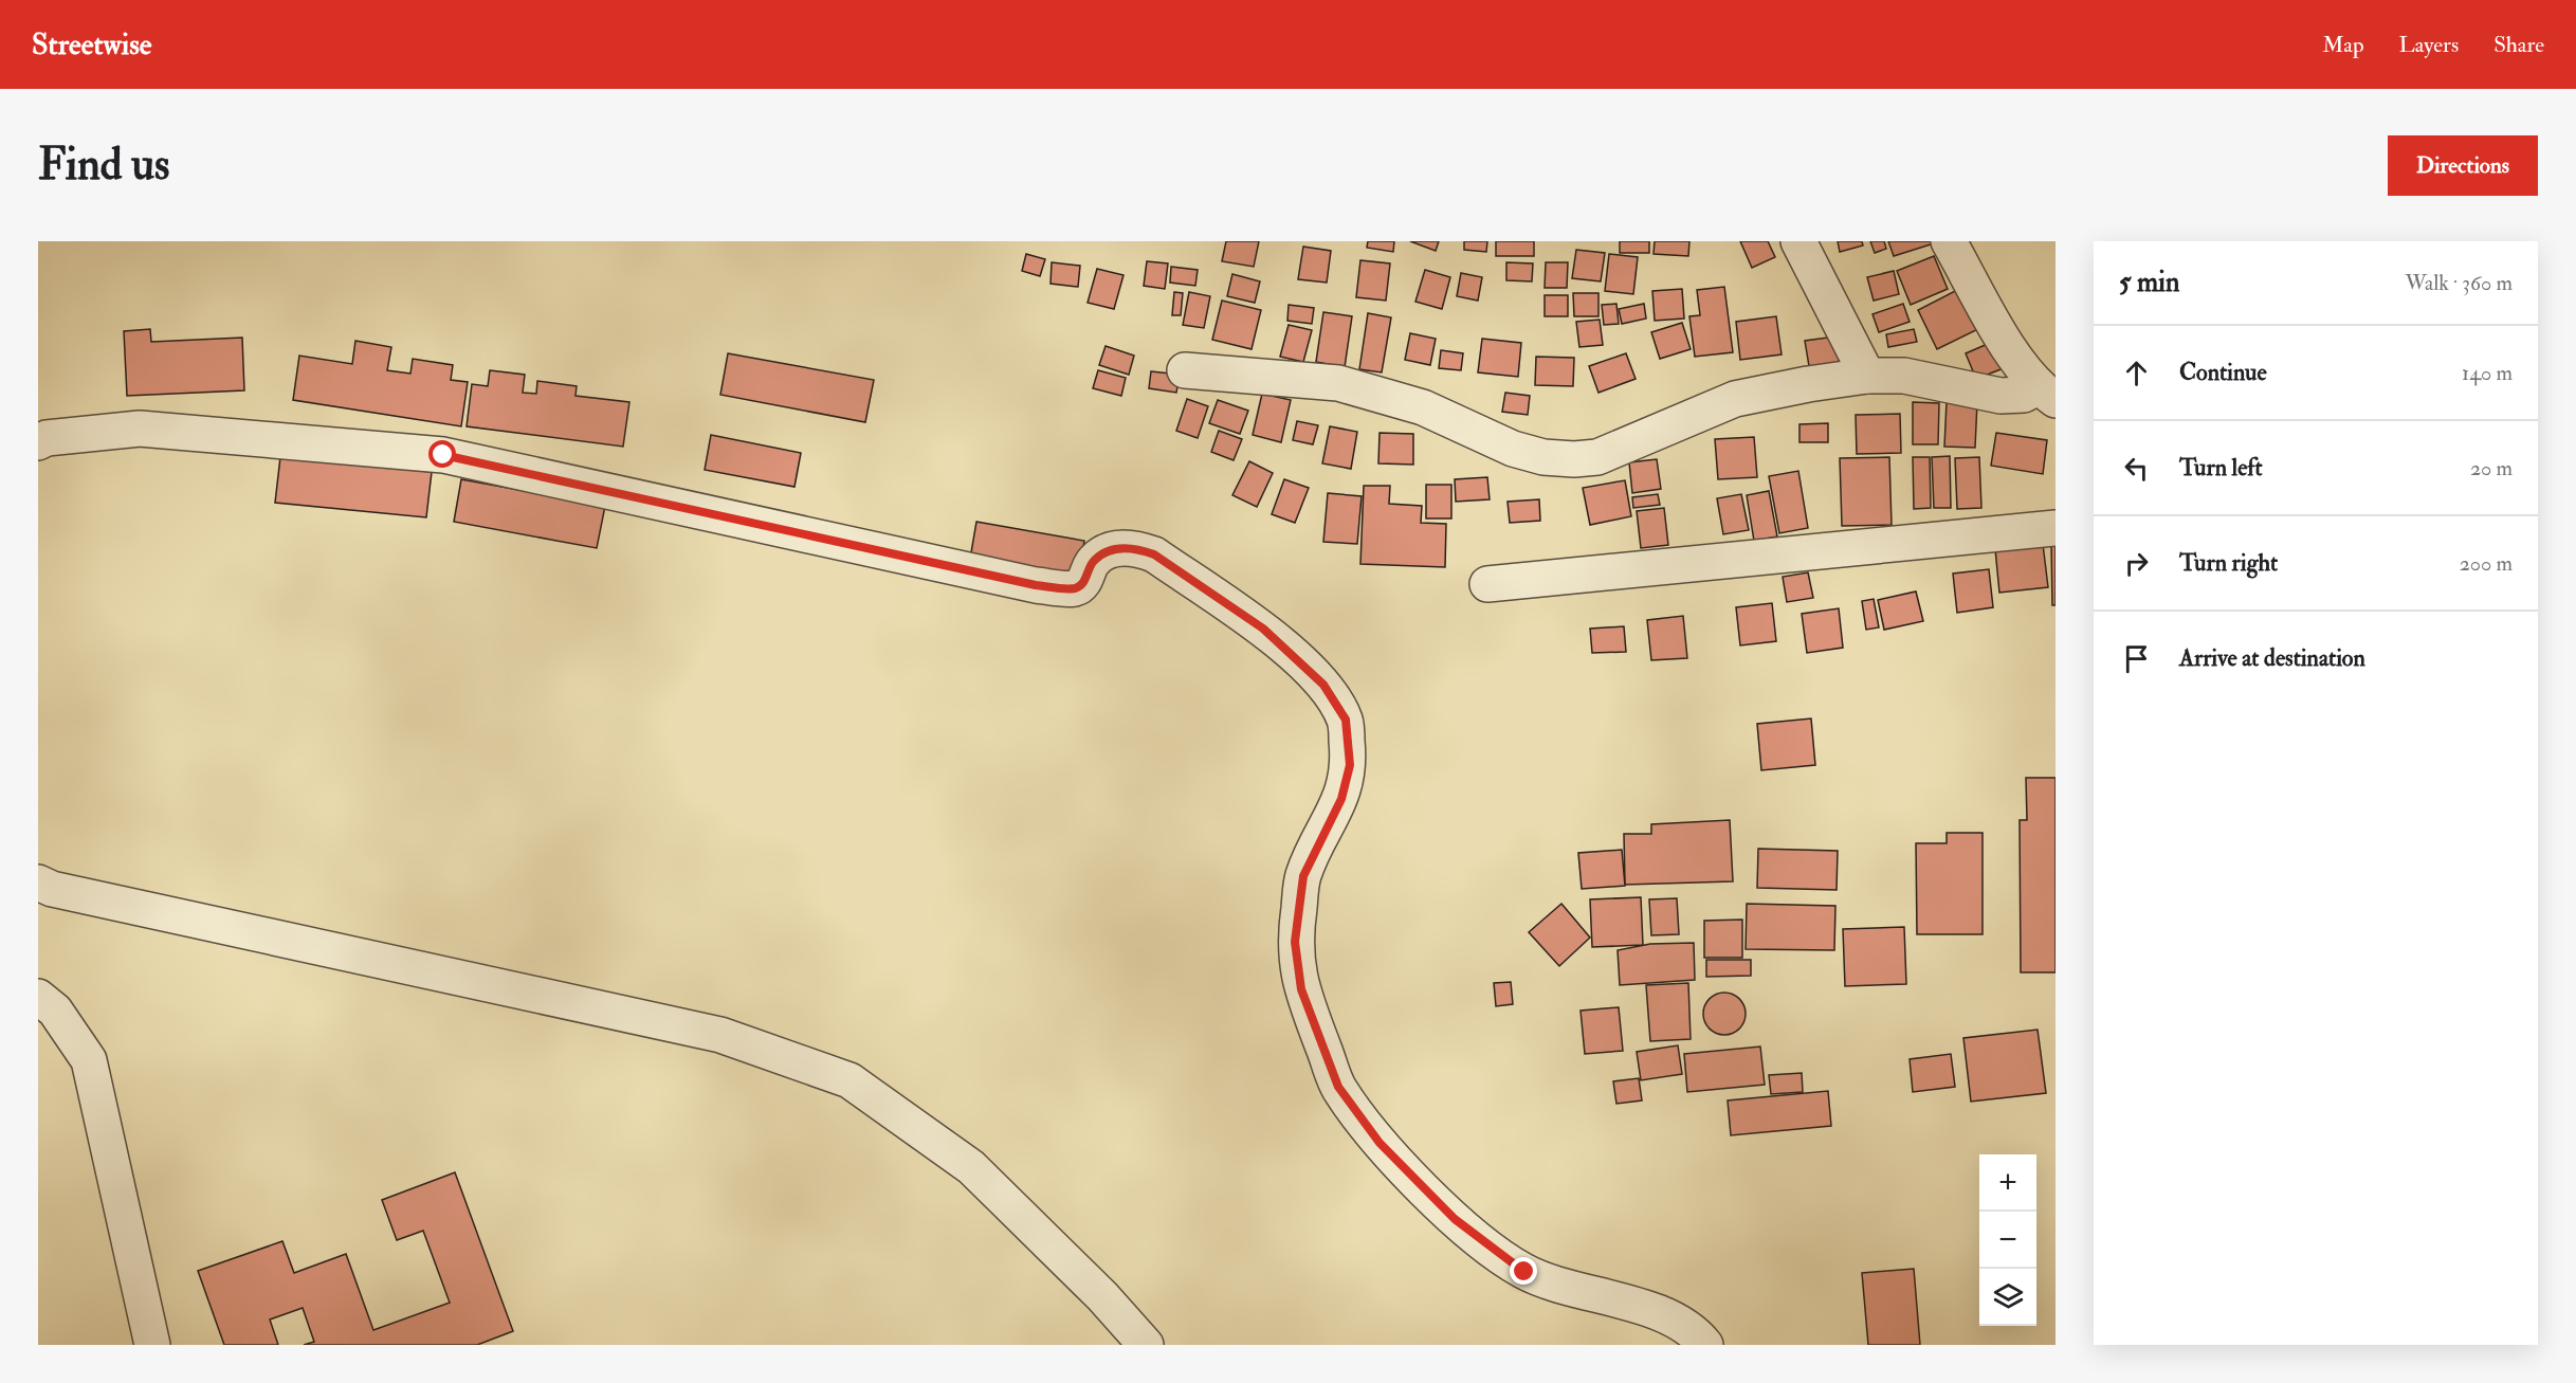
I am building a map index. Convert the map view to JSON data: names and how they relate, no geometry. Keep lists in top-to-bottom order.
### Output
{
  "page": {
    "header": "Streetwise",
    "nav": ["Map", "Layers", "Share"],
    "buttons": "Directions",
    "title": "Find us",
    "heading": ["5 min", "Walk · 360 m"],
    "list": [
      ["Continue", "140 m"],
      ["Turn left", "20 m"],
      ["Turn right", "200 m"],
      "Arrive at destination"
    ],
    "map_buttons": ["+", "−"]
  }
}
